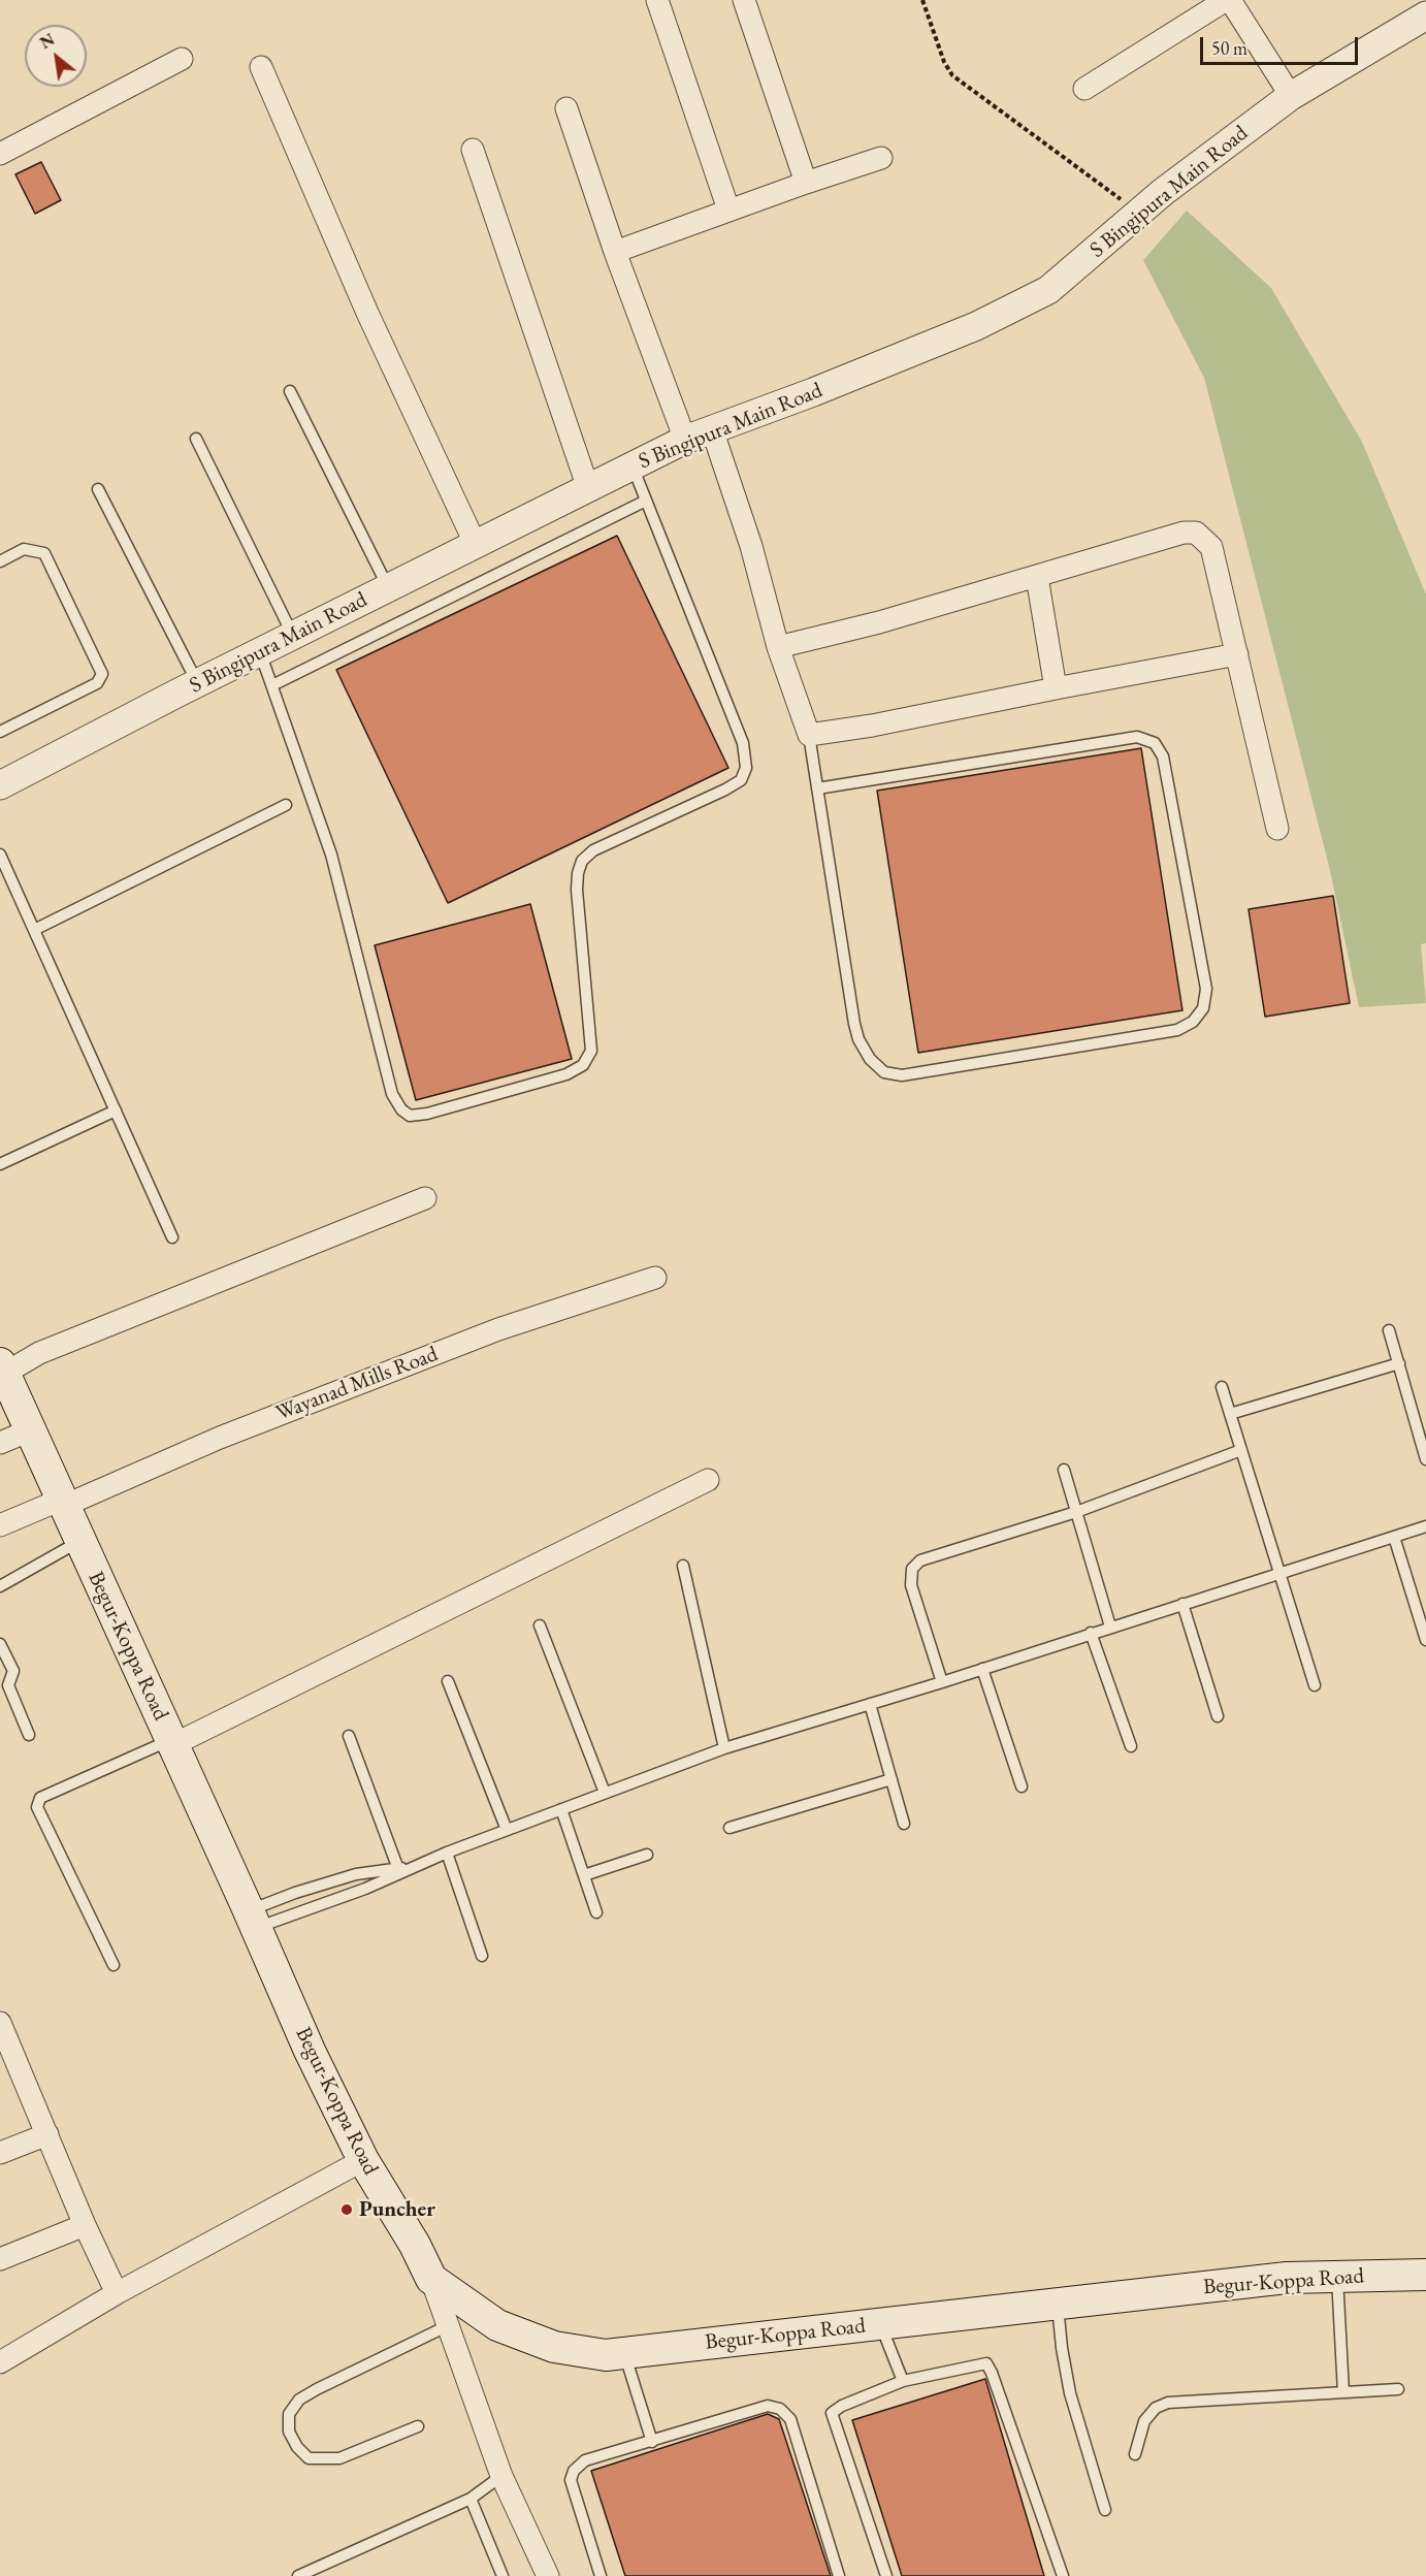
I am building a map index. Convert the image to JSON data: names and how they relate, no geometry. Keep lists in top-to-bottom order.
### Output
{
  "streets": {
    "main road": ["Begur-Koppa Road"],
    "street": ["S Bingipura Main Road", "Wayanad Mills Road"]
  },
  "crossings": [
    ["Wayanad Mills Road", "Begur-Koppa Road"]
  ],
  "places": ["Puncher"],
  "scale_bar": "50 m",
  "north": "top left"
}
